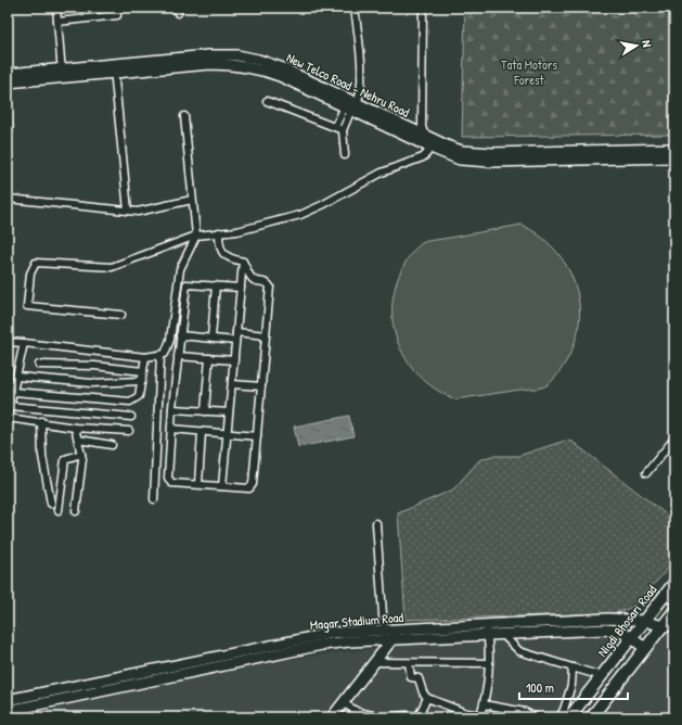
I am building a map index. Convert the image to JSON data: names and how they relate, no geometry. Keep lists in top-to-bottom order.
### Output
{
  "streets": {
    "main road": ["Nigdi Bhosari Road"],
    "street": ["New Telco Road - Nehru Road", "Magar Stadium Road"]
  },
  "crossings": [
    ["Magar Stadium Road", "Nigdi Bhosari Road"]
  ],
  "parks": ["Tata Motors Forest"],
  "scale_bar": "100 m",
  "north": "right"
}
